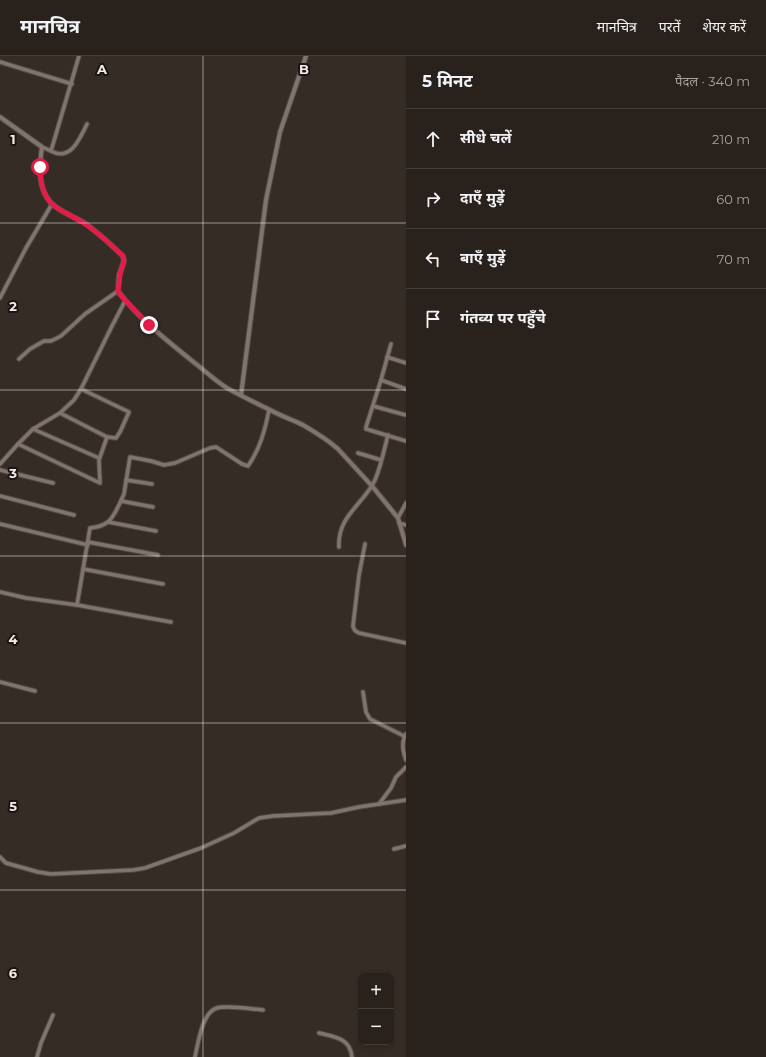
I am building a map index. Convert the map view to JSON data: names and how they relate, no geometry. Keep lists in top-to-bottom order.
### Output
{
  "page": {
    "header": "मानचित्र",
    "nav": ["मानचित्र", "परतें", "शेयर करें"],
    "heading": ["5 मिनट", "पैदल · 340 m"],
    "list": [
      ["सीधे चलें", "210 m"],
      ["दाएँ मुड़ें", "60 m"],
      ["बाएँ मुड़ें", "70 m"],
      "गंतव्य पर पहुँचे"
    ],
    "map_buttons": ["+", "−"]
  },
  "grid": {
    "columns": ["A", "B"],
    "rows": [
      "1",
      "2",
      "3",
      "4",
      "5",
      "6"
    ]
  }
}
